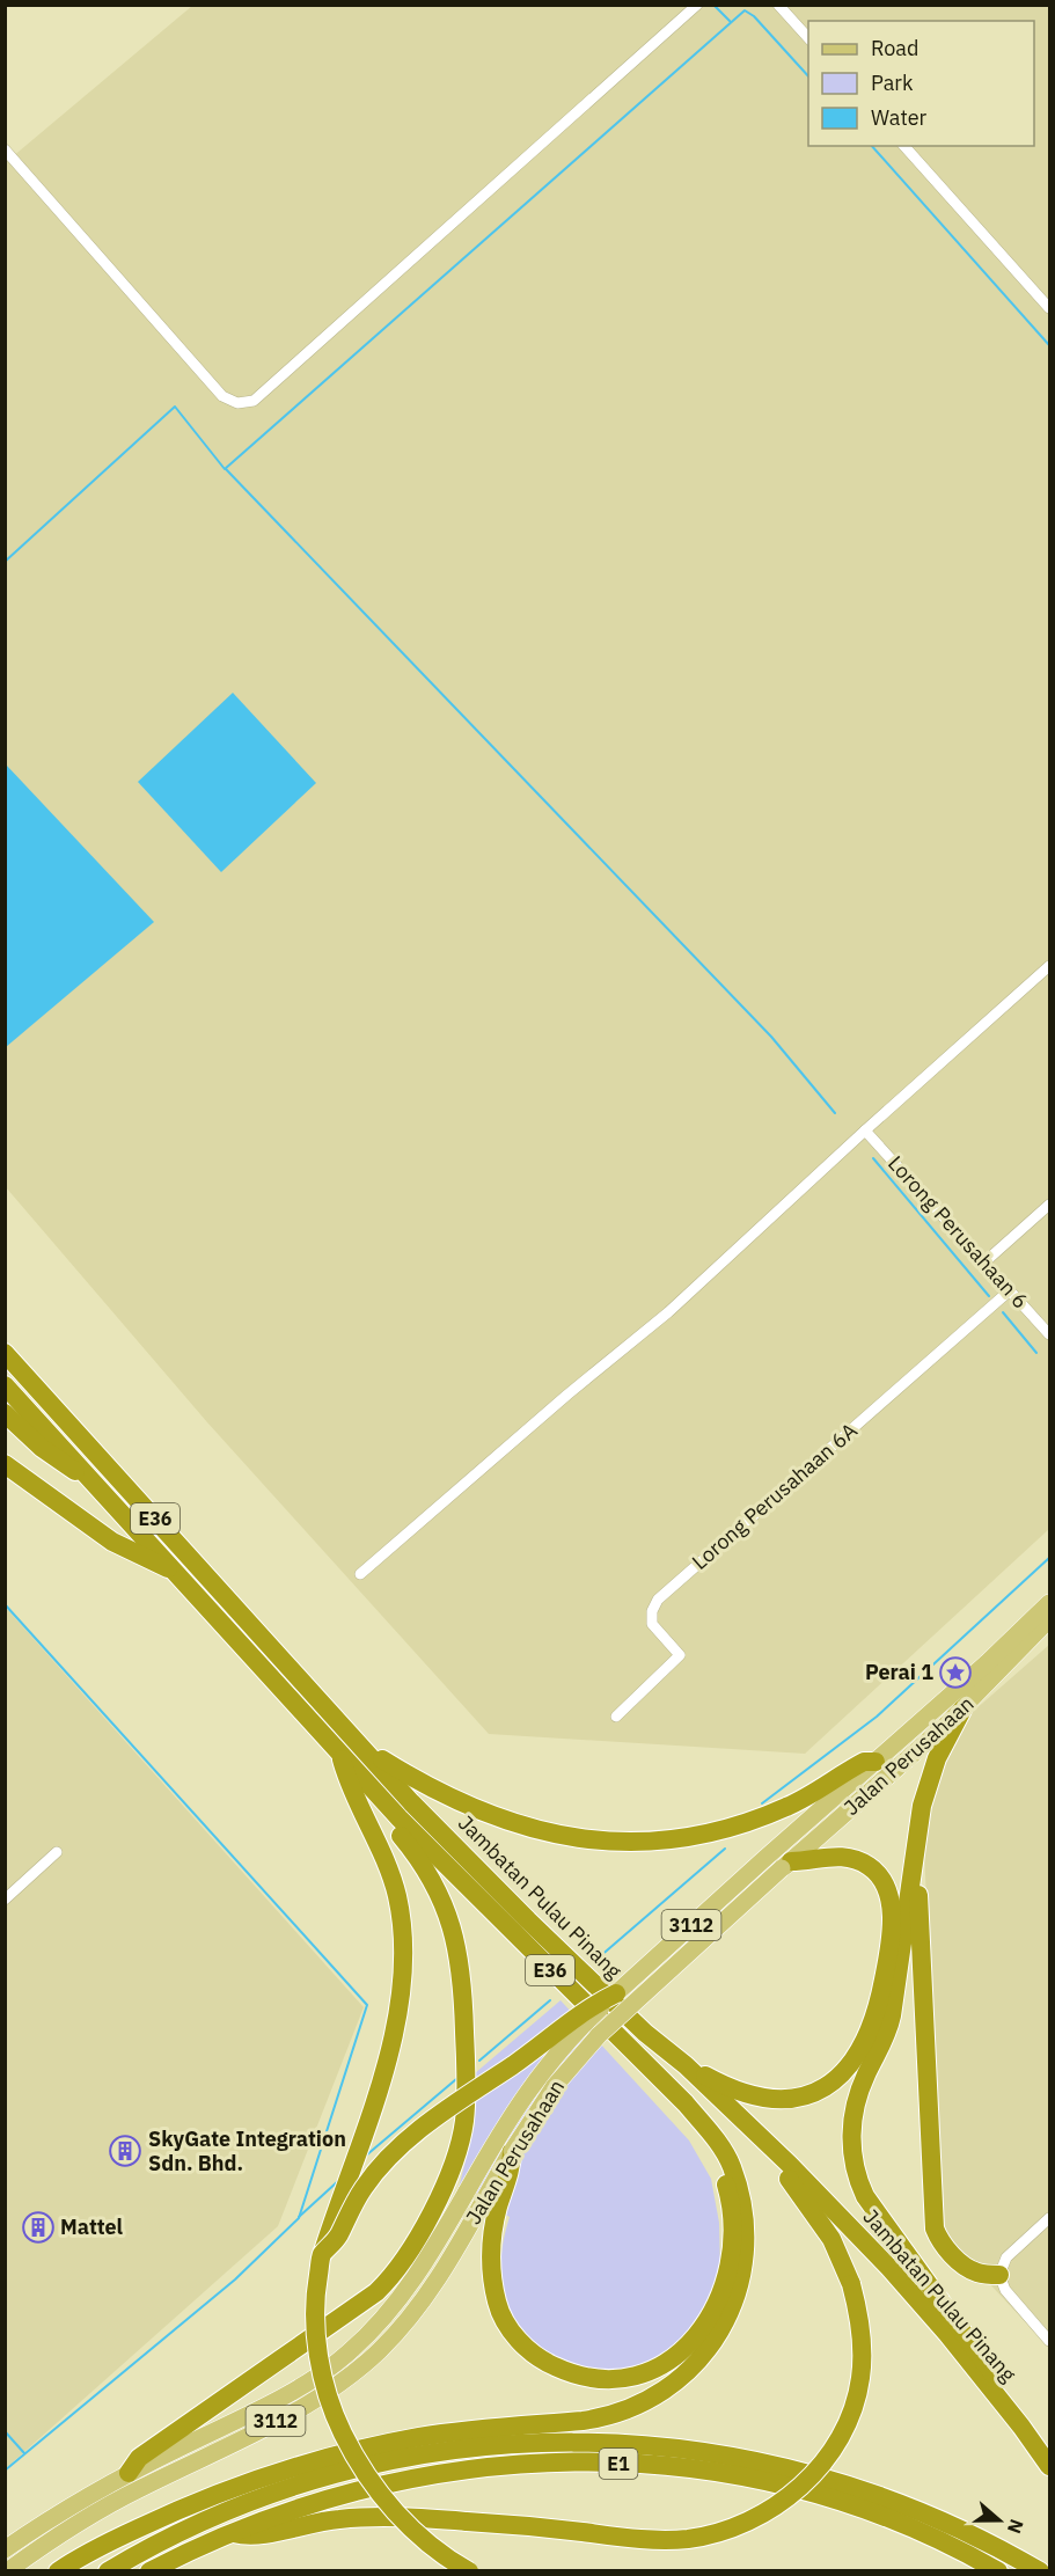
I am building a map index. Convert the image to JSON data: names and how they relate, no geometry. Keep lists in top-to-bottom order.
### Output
{
  "streets": {
    "highway": ["E36", "Jambatan Pulau Pinang", "E1"],
    "main road": ["Jalan Perusahaan", "3112"],
    "street": ["Lorong Perusahaan 6", "Lorong Perusahaan 6A"]
  },
  "crossings": [
    ["Lorong Perusahaan 6", "Lorong Perusahaan 6A"]
  ],
  "places": {
    "place": ["Perai 1"],
    "building": ["SkyGate Integration Sdn. Bhd.", "Mattel"]
  },
  "legend": ["Road", "Park", "Water"],
  "north": "right"
}
